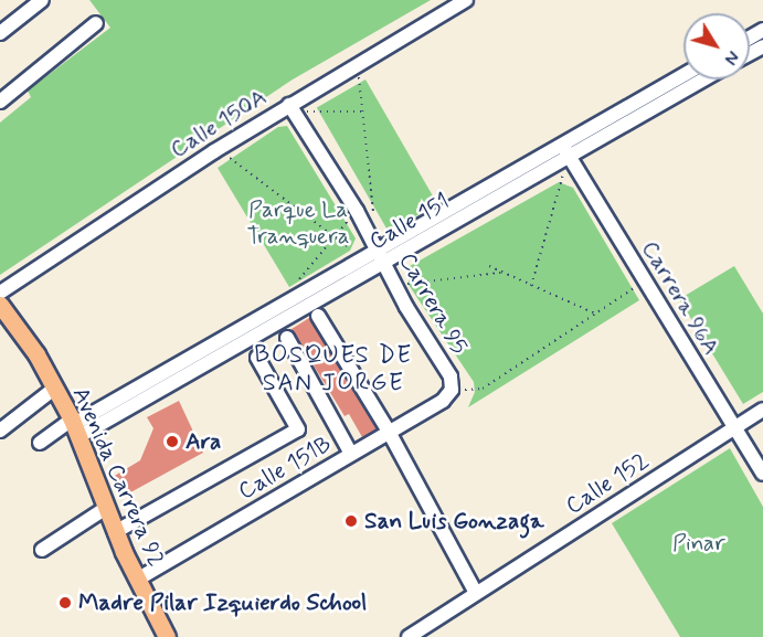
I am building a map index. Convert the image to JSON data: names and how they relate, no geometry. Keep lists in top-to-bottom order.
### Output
{
  "streets": {
    "main road": ["Avenida Carrera 92"],
    "street": [
      "Calle 150A",
      "Calle 151",
      "Carrera 96A",
      "Carrera 95",
      "Calle 151B",
      "Calle 152"
    ]
  },
  "crossings": [
    ["Calle 150A", "Carrera 95"],
    ["Calle 151", "Carrera 96A"],
    ["Calle 151", "Carrera 95"],
    ["Calle 151", "Avenida Carrera 92"],
    ["Carrera 96A", "Calle 152"],
    ["Carrera 95", "Calle 151B"],
    ["Calle 151B", "Avenida Carrera 92"]
  ],
  "districts": ["BOSQUES DE SAN JORGE"],
  "parks": ["Parque La Tranquera", "Pinar"],
  "places": ["Ara", "San Luis Gonzaga", "Madre Pilar Izquierdo School"],
  "north": "bottom right"
}
